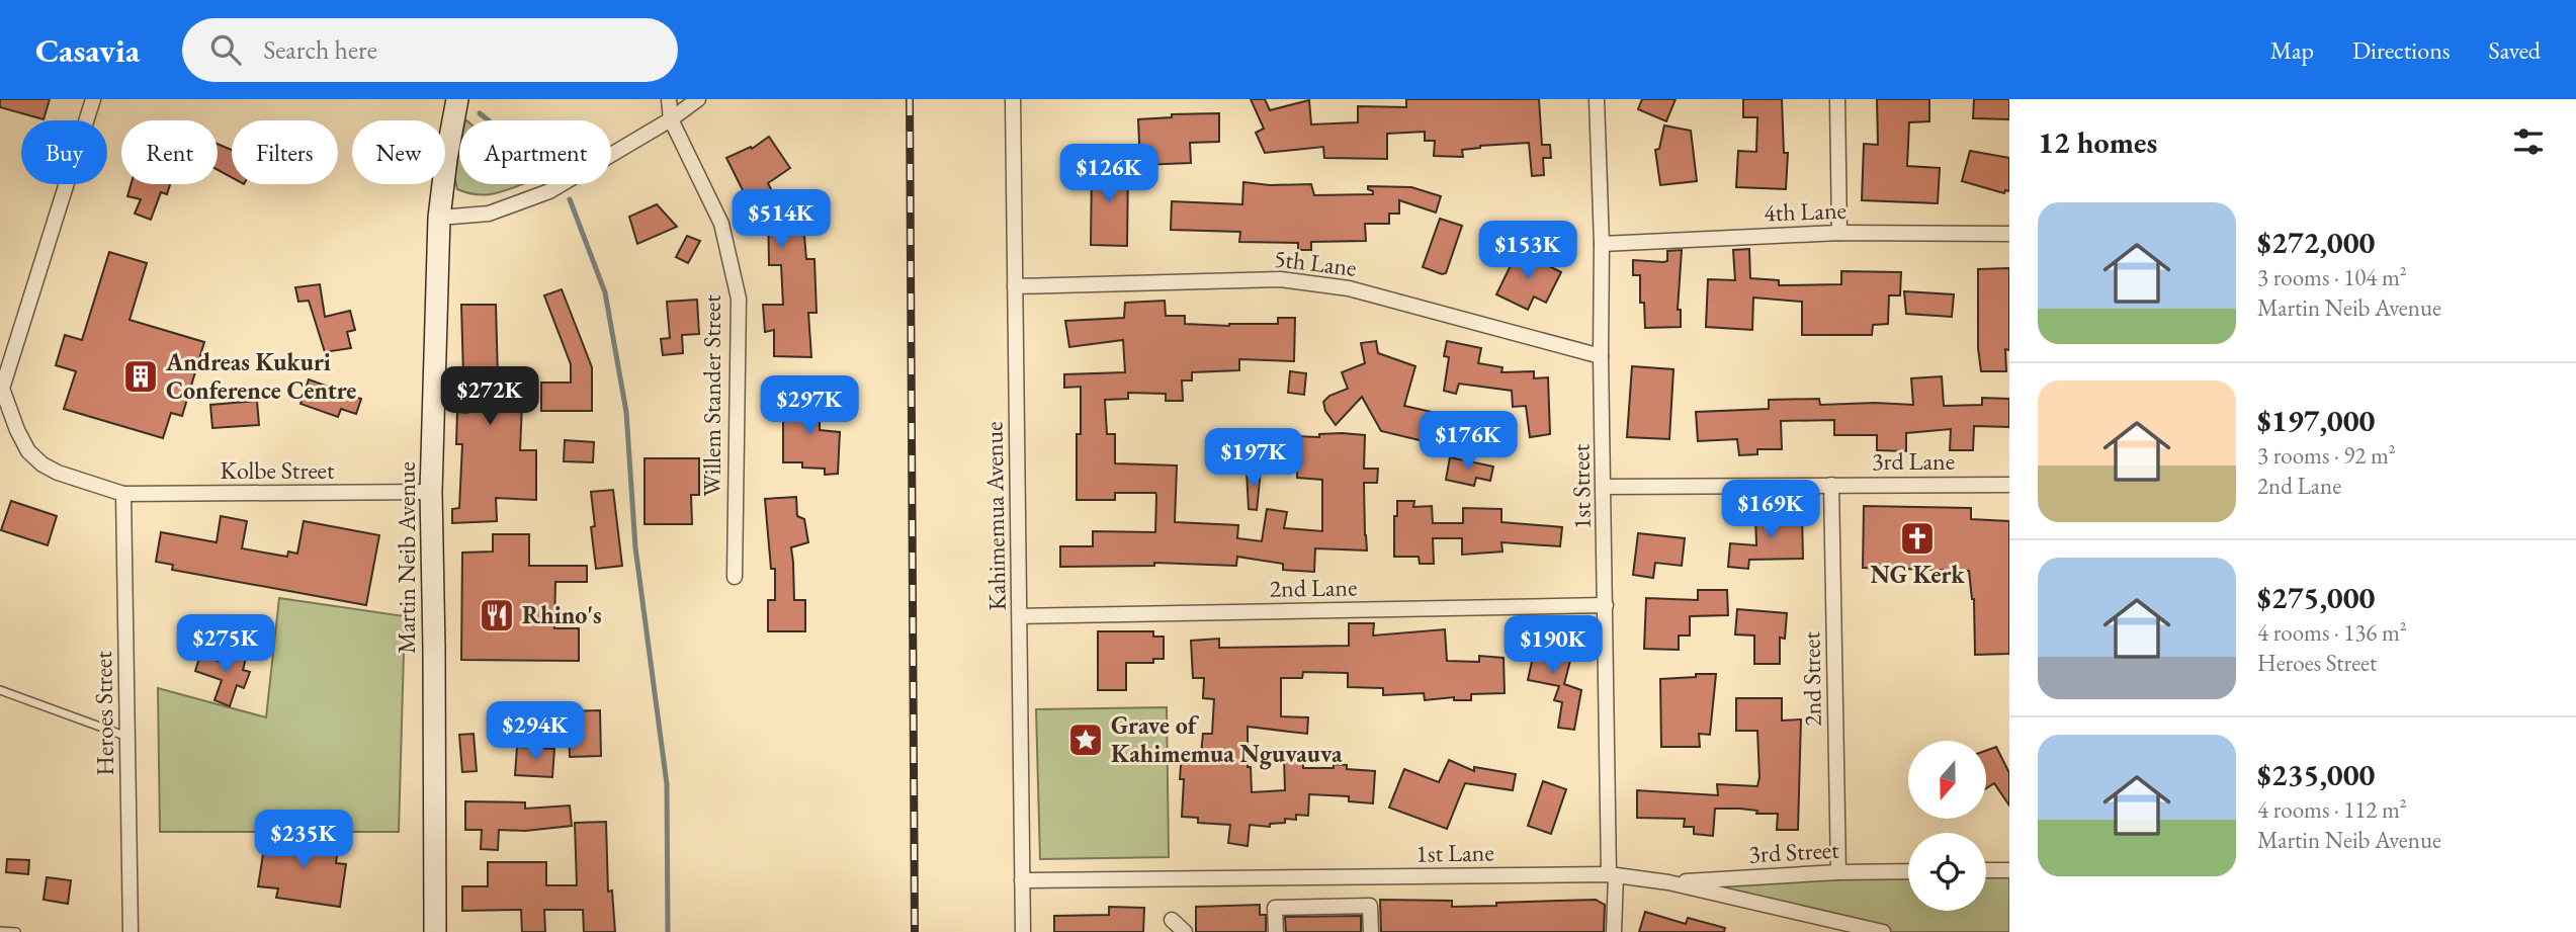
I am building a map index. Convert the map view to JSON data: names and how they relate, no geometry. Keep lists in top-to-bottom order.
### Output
{
  "streets": {
    "main road": ["Martin Neib Avenue"],
    "street": [
      "4th Lane",
      "5th Lane",
      "Willem Stander Street",
      "3rd Lane",
      "Kolbe Street",
      "1st Street",
      "Kahimemua Avenue",
      "2nd Lane",
      "2nd Street",
      "Heroes Street",
      "3rd Street",
      "1st Lane"
    ]
  },
  "crossings": [
    ["4th Lane", "1st Street"],
    ["5th Lane", "1st Street"],
    ["5th Lane", "Kahimemua Avenue"],
    ["3rd Lane", "1st Street"],
    ["3rd Lane", "2nd Street"],
    ["Kolbe Street", "Martin Neib Avenue"],
    ["Kolbe Street", "Heroes Street"],
    ["1st Street", "2nd Lane"],
    ["1st Street", "1st Lane"],
    ["Kahimemua Avenue", "2nd Lane"],
    ["Kahimemua Avenue", "1st Lane"],
    ["2nd Street", "3rd Street"],
    ["3rd Street", "1st Lane"]
  ],
  "places": {
    "building": ["Andreas Kukuri Conference Centre"],
    "church": ["NG Kerk"],
    "restaurant": ["Rhino's"],
    "place": ["Grave of Kahimemua Nguvauva"]
  },
  "north": "bottom",
  "page": {
    "header": "Casavia",
    "search": "Search here",
    "nav": ["Map", "Directions", "Saved"],
    "heading": "12 homes",
    "chip": [
      "Buy",
      "Rent",
      "Filters",
      "New",
      "Apartment"
    ],
    "price": [
      "$126K",
      "$514K",
      "$153K",
      "$272K",
      "$297K",
      "$176K",
      "$197K",
      "$169K",
      "$275K",
      "$190K",
      "$294K",
      "$235K"
    ],
    "list": [
      {
        "name": "$272,000",
        "note": "3 rooms · 104 m² · Martin Neib Avenue"
      },
      {
        "name": "$197,000",
        "note": "3 rooms · 92 m² · 2nd Lane"
      },
      {
        "name": "$275,000",
        "note": "4 rooms · 136 m² · Heroes Street"
      },
      {
        "name": "$235,000",
        "note": "4 rooms · 112 m² · Martin Neib Avenue"
      }
    ]
  }
}
